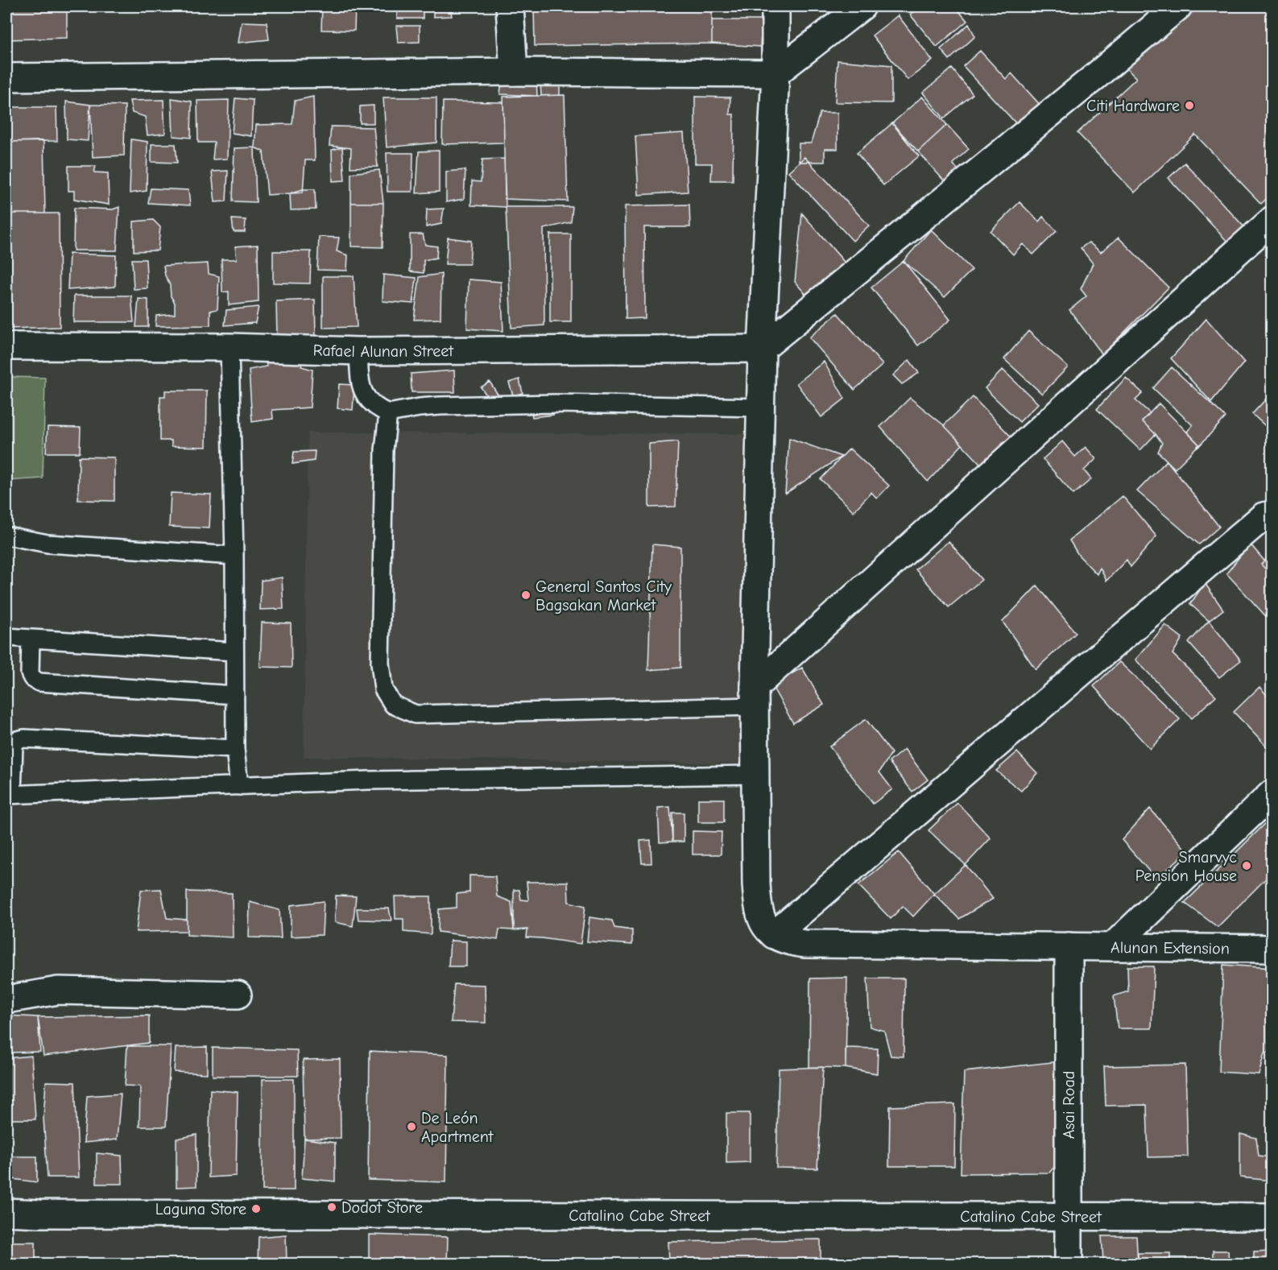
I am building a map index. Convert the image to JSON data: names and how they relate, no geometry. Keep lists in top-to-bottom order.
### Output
{
  "streets": {
    "street": [
      "Rafael Alunan Street",
      "Alunan Extension",
      "Asai Road",
      "Catalino Cabe Street"
    ]
  },
  "crossings": [
    ["Alunan Extension", "Asai Road"],
    ["Asai Road", "Catalino Cabe Street"]
  ],
  "places": [
    "Citi Hardware",
    "General Santos City Bagsakan Market",
    "Smarvyc Pension House",
    "De León Apartment",
    "Dodot Store",
    "Laguna Store"
  ]
}
